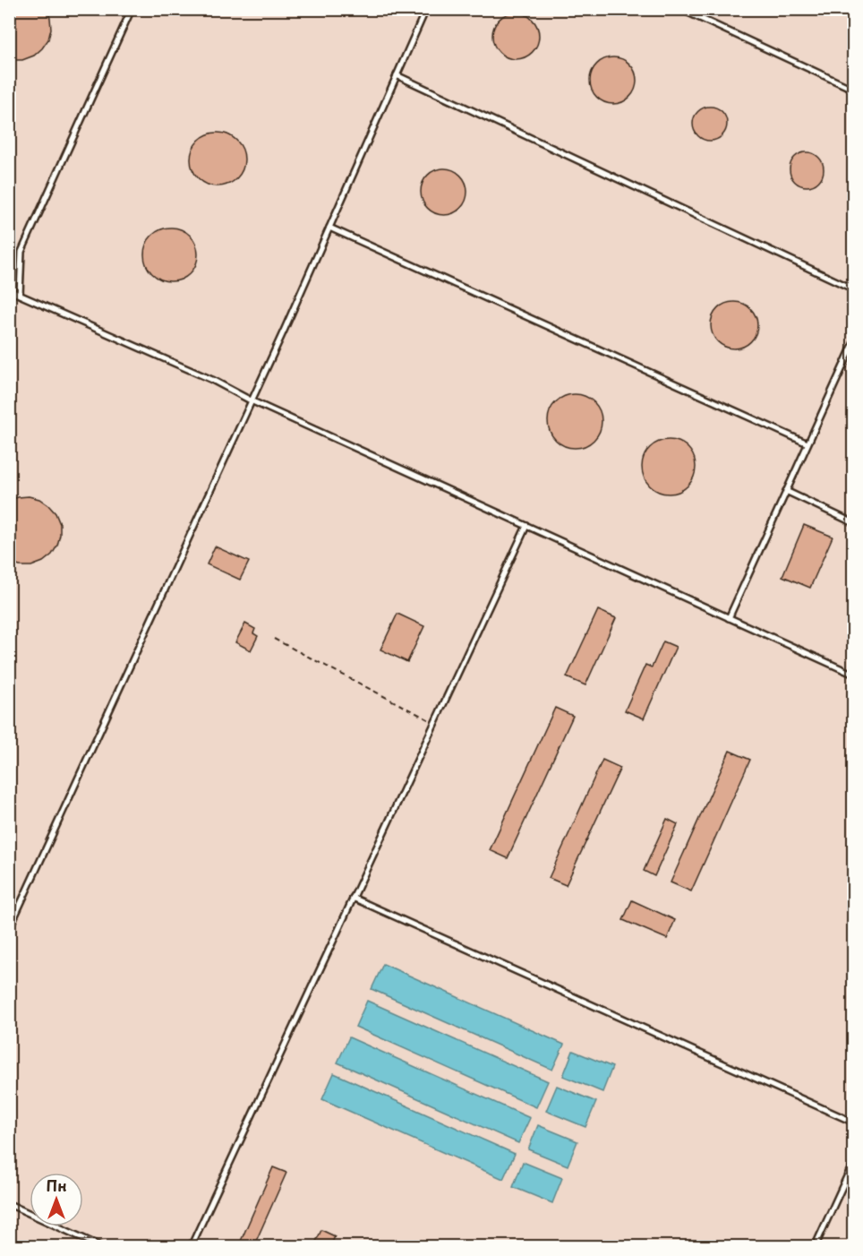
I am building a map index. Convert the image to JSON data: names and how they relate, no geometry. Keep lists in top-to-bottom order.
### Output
{
  "north": "top"
}
